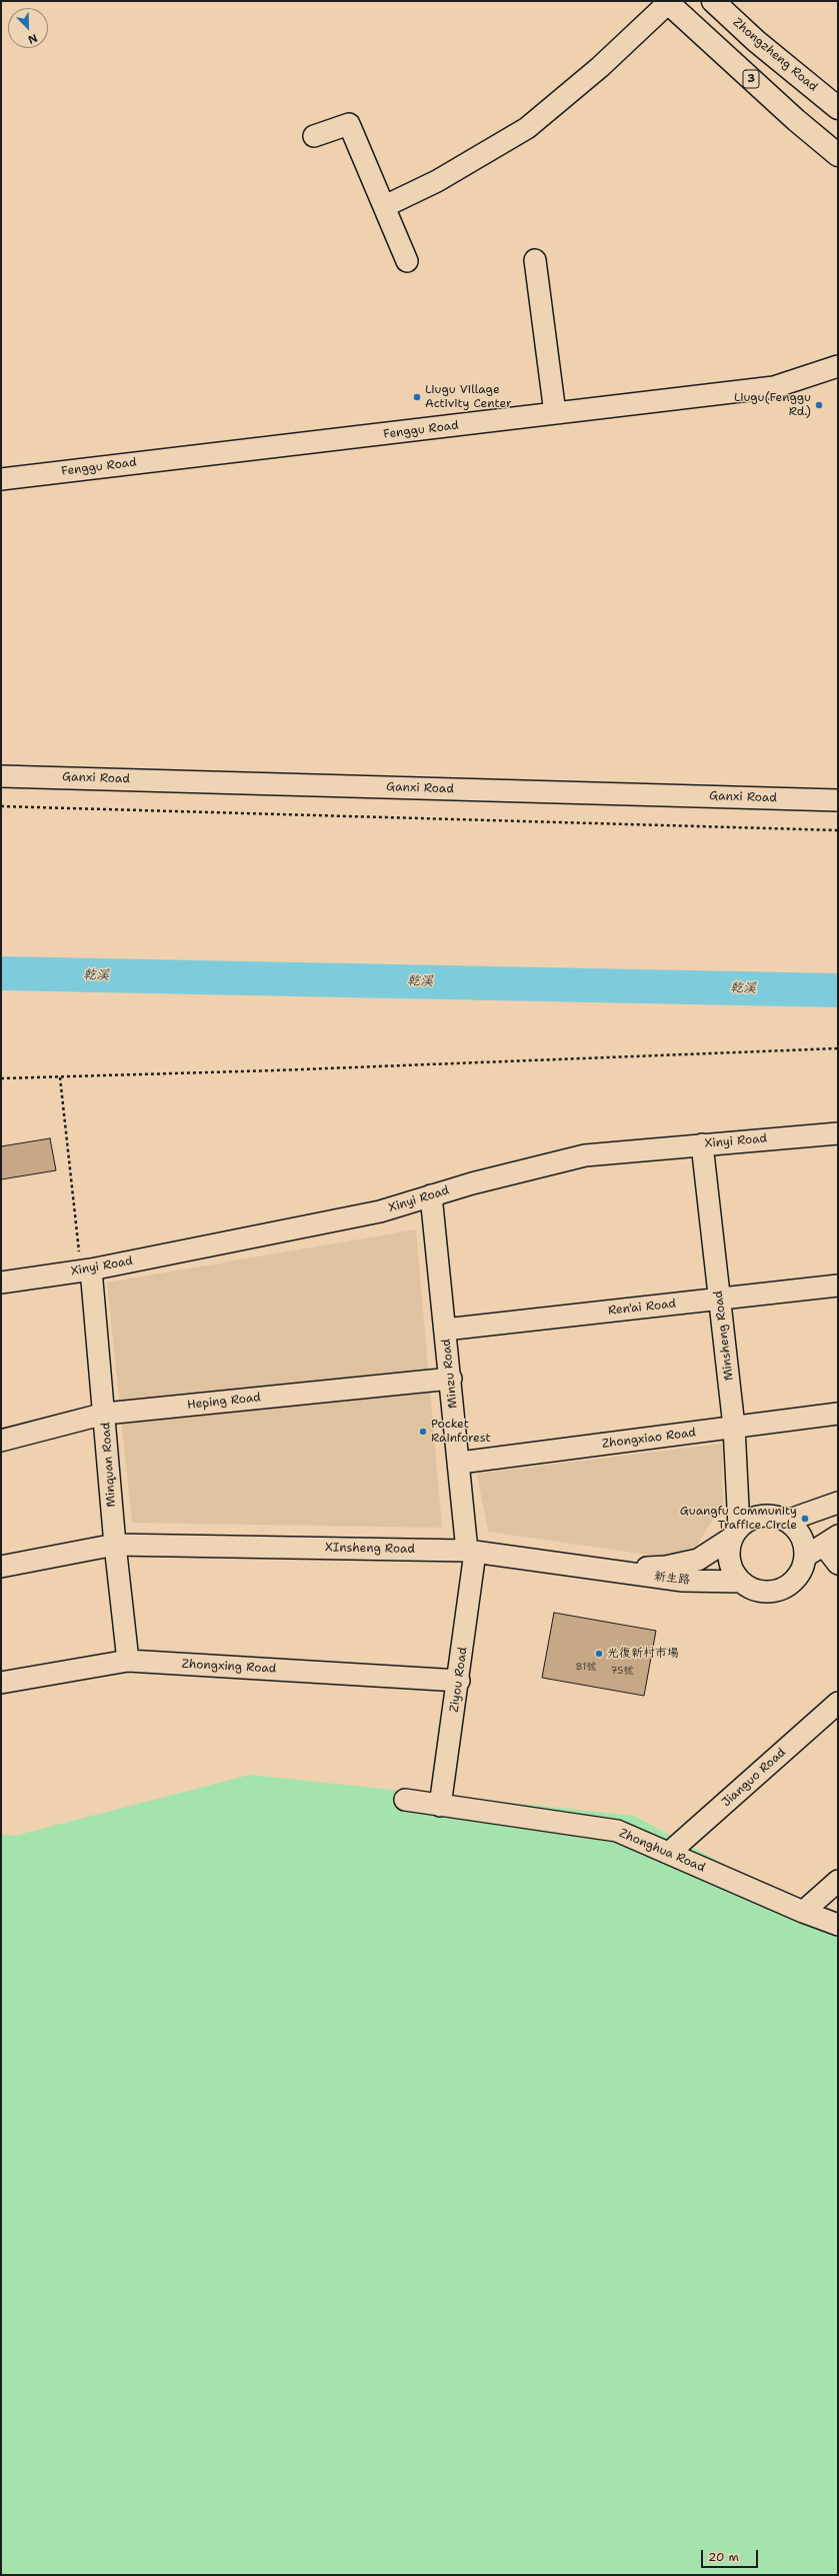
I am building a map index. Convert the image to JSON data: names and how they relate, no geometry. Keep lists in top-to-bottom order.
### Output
{
  "streets": {
    "main road": ["Zhongzheng Road", "3"],
    "street": [
      "Fenggu Road",
      "Ganxi Road",
      "Xinyi Road",
      "Ren'ai Road",
      "Minsheng Road",
      "Minzu Road",
      "Heping Road",
      "Zhongxiao Road",
      "Minquan Road",
      "XInsheng Road",
      "新生路",
      "Zhongxing Road",
      "Ziyou Road",
      "Jianguo Road",
      "Zhonghua Road"
    ]
  },
  "crossings": [
    ["Xinyi Road", "Minsheng Road"],
    ["Xinyi Road", "Minzu Road"],
    ["Xinyi Road", "Minquan Road"],
    ["Ren'ai Road", "Minsheng Road"],
    ["Ren'ai Road", "Minzu Road"],
    ["Minsheng Road", "Zhongxiao Road"],
    ["Minsheng Road", "XInsheng Road"],
    ["Minsheng Road", "新生路"],
    ["Minzu Road", "Heping Road"],
    ["Minzu Road", "Zhongxiao Road"],
    ["Minzu Road", "XInsheng Road"],
    ["Minzu Road", "Ziyou Road"],
    ["Heping Road", "Minquan Road"],
    ["Minquan Road", "XInsheng Road"],
    ["Minquan Road", "Zhongxing Road"],
    ["XInsheng Road", "新生路"],
    ["XInsheng Road", "Ziyou Road"],
    ["Zhongxing Road", "Ziyou Road"],
    ["Ziyou Road", "Zhonghua Road"],
    ["Jianguo Road", "Zhonghua Road"]
  ],
  "water": ["乾溪"],
  "places": [
    "Liugu Village Activity Center",
    "Liugu(Fenggu Rd.)",
    "Pocket Rainforest",
    "Guangfu Community Traffice Circle",
    "光復新村市場"
  ],
  "house_numbers": ["81號", "75號"],
  "scale_bar": "20 m",
  "north": "bottom right"
}
